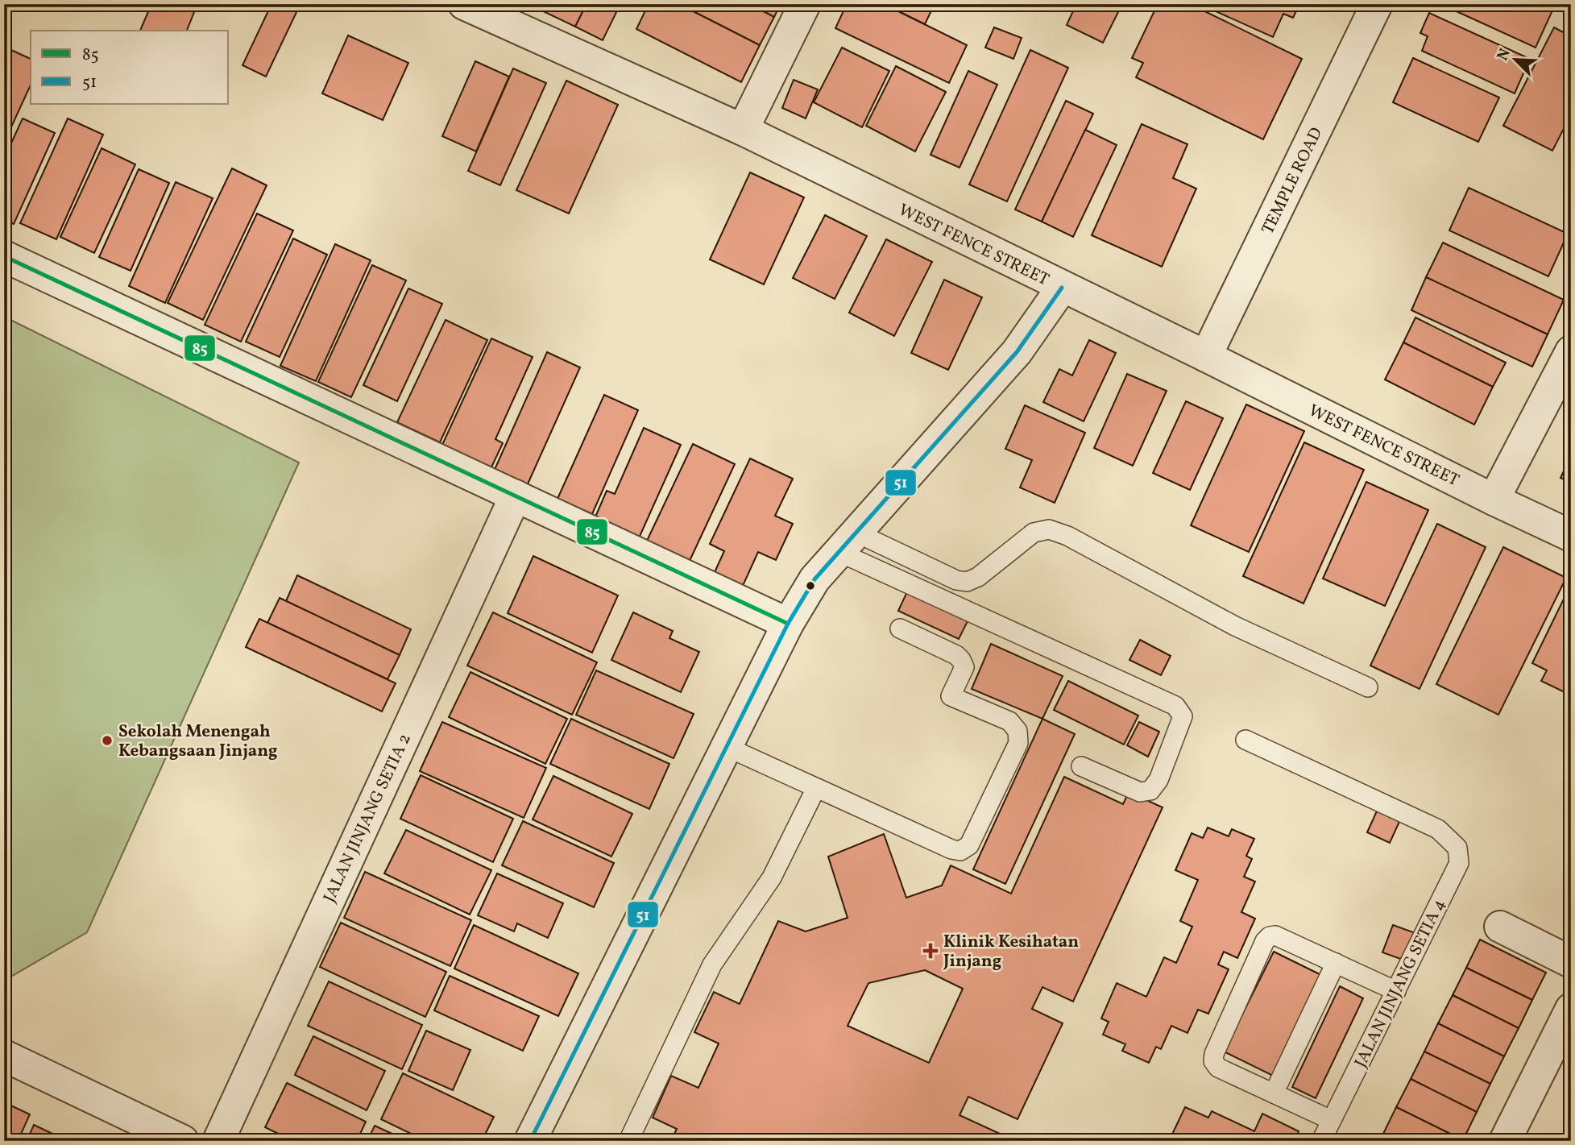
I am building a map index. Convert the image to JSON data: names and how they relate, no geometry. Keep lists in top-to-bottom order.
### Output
{
  "streets": {
    "street": ["TEMPLE ROAD", "WEST FENCE STREET", "JALAN JINJANG SETIA 2"],
    "lane": ["JALAN JINJANG SETIA 4"]
  },
  "crossings": [
    ["TEMPLE ROAD", "WEST FENCE STREET"]
  ],
  "places": {
    "other": ["Sekolah Menengah Kebangsaan Jinjang"],
    "health": ["Klinik Kesihatan Jinjang"]
  },
  "lines": ["transit line 85", "transit line 51"],
  "legend": ["85", "51"],
  "north": "top left"
}
